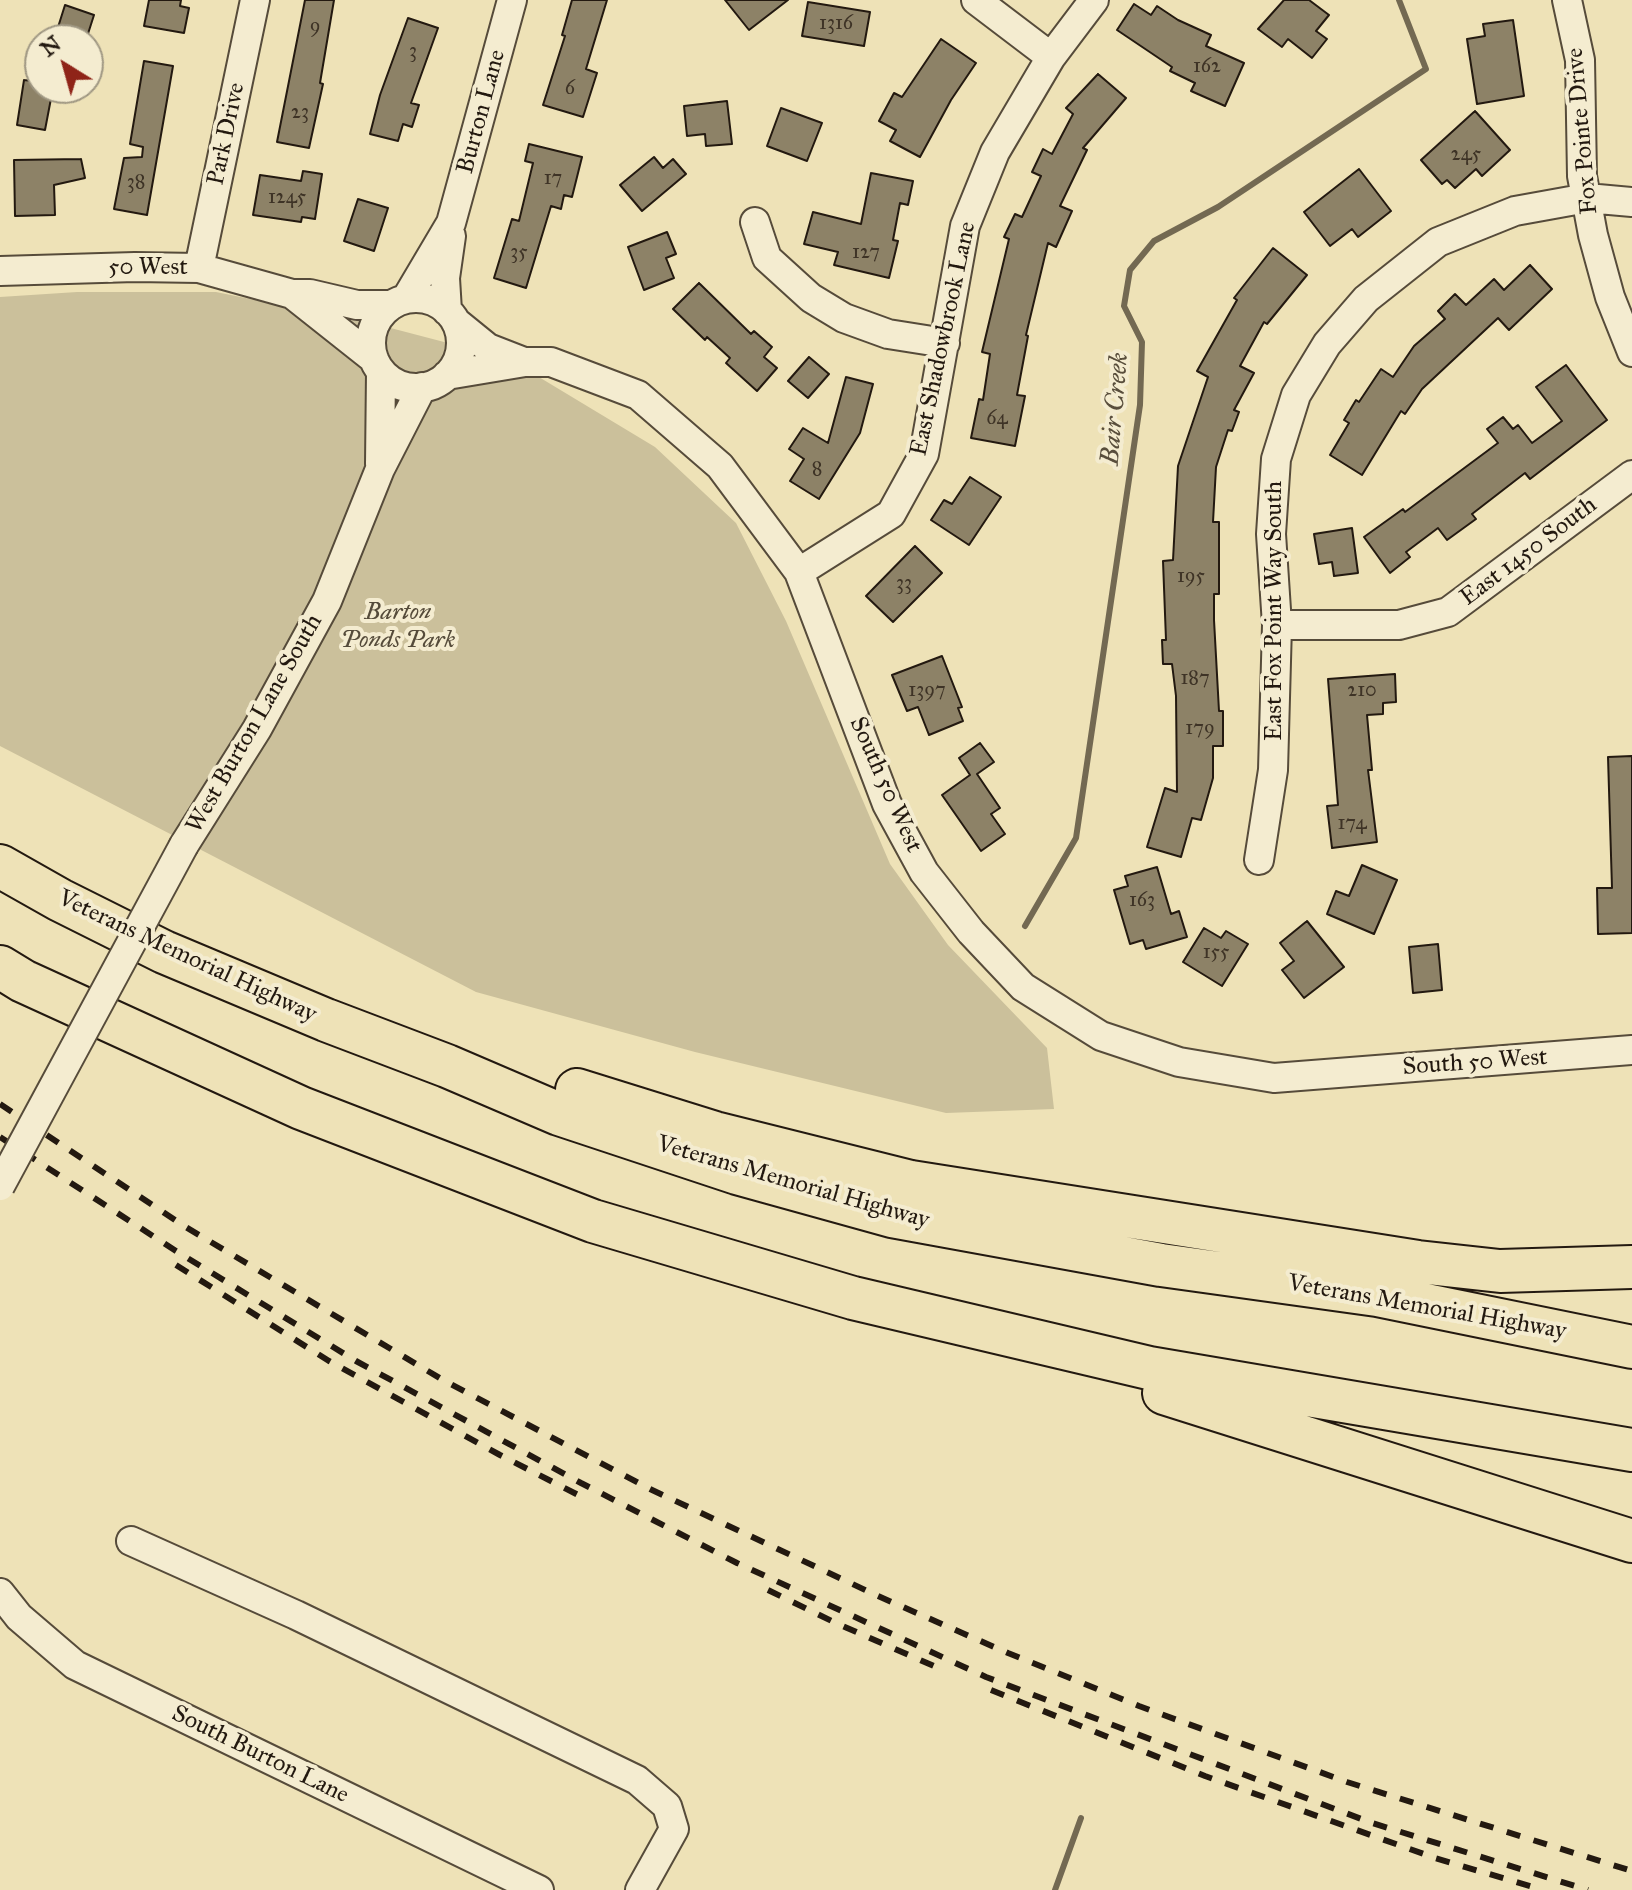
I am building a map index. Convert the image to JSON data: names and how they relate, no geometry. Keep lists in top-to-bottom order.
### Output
{
  "streets": {
    "highway": ["Veterans Memorial Highway"],
    "street": [
      "Burton Lane",
      "Fox Pointe Drive",
      "Park Drive",
      "50 West",
      "East Shadowbrook Lane",
      "East 1450 South",
      "East Fox Point Way South",
      "West Burton Lane South",
      "South 50 West",
      "South Burton Lane"
    ]
  },
  "crossings": [
    ["Burton Lane", "50 West"],
    ["Burton Lane", "West Burton Lane South"],
    ["Burton Lane", "South 50 West"],
    ["Fox Pointe Drive", "East Fox Point Way South"],
    ["Park Drive", "50 West"],
    ["50 West", "West Burton Lane South"],
    ["50 West", "South 50 West"],
    ["East Shadowbrook Lane", "South 50 West"],
    ["East 1450 South", "East Fox Point Way South"],
    ["West Burton Lane South", "South 50 West"]
  ],
  "water": ["Bair Creek"],
  "parks": ["Barton Ponds Park"],
  "house_numbers": [
    "1316",
    "9",
    "3",
    "162",
    "6",
    "23",
    "245",
    "17",
    "38",
    "1245",
    "35",
    "127",
    "64",
    "8",
    "195",
    "33",
    "187",
    "1397",
    "210",
    "179",
    "174",
    "163",
    "155"
  ],
  "north": "top left"
}
